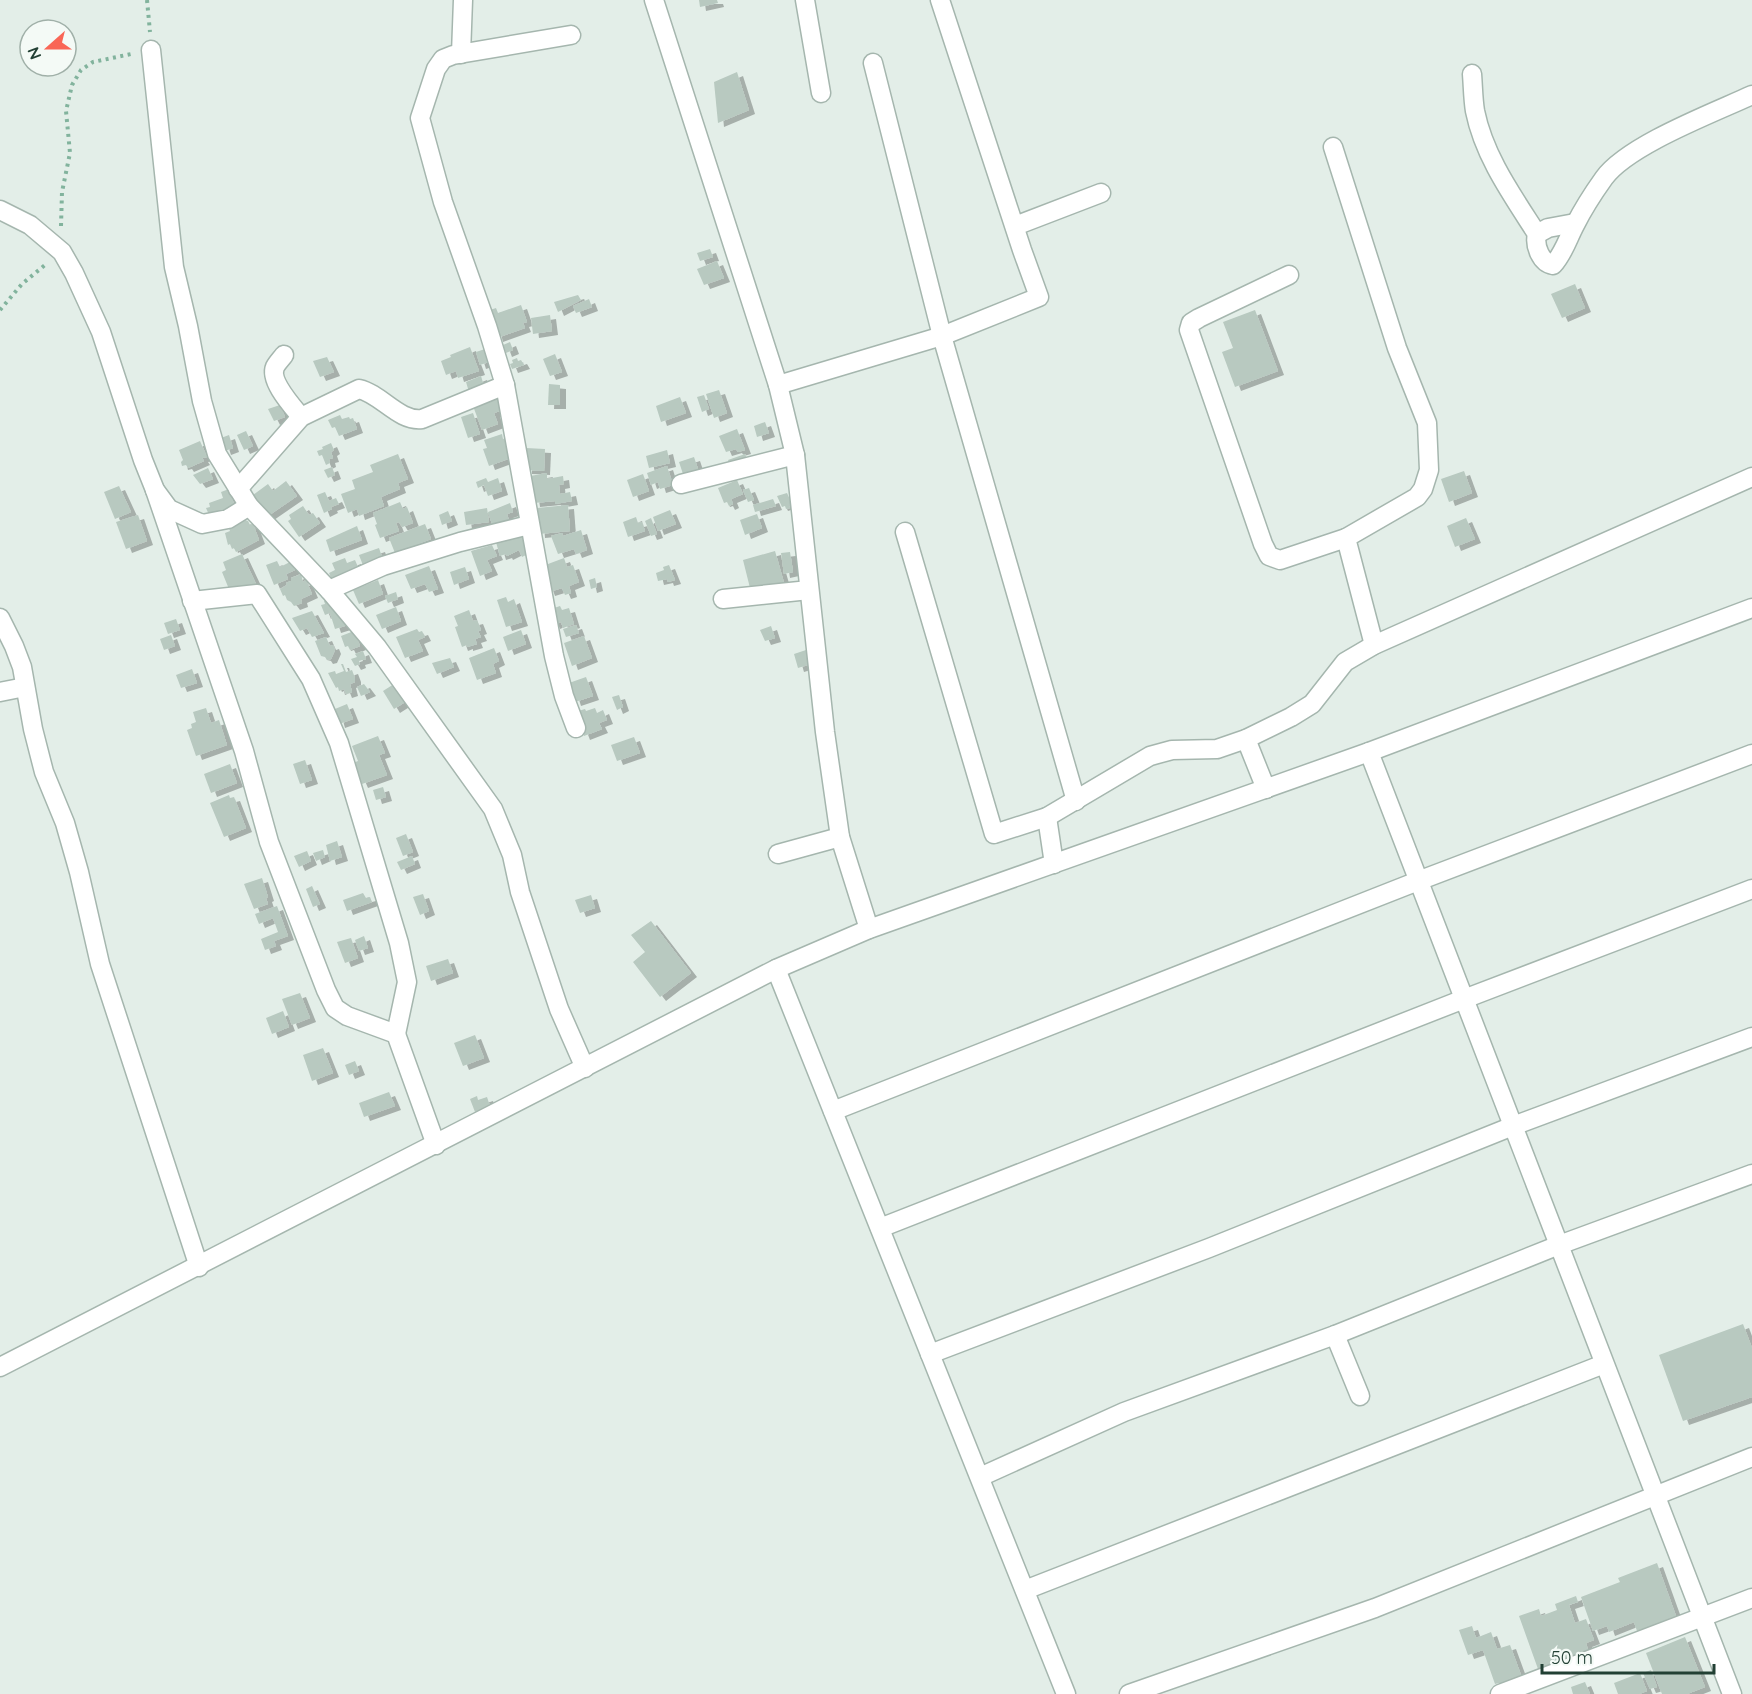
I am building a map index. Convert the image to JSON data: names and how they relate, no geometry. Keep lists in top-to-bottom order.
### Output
{
  "scale_bar": "50 m",
  "north": "left"
}
